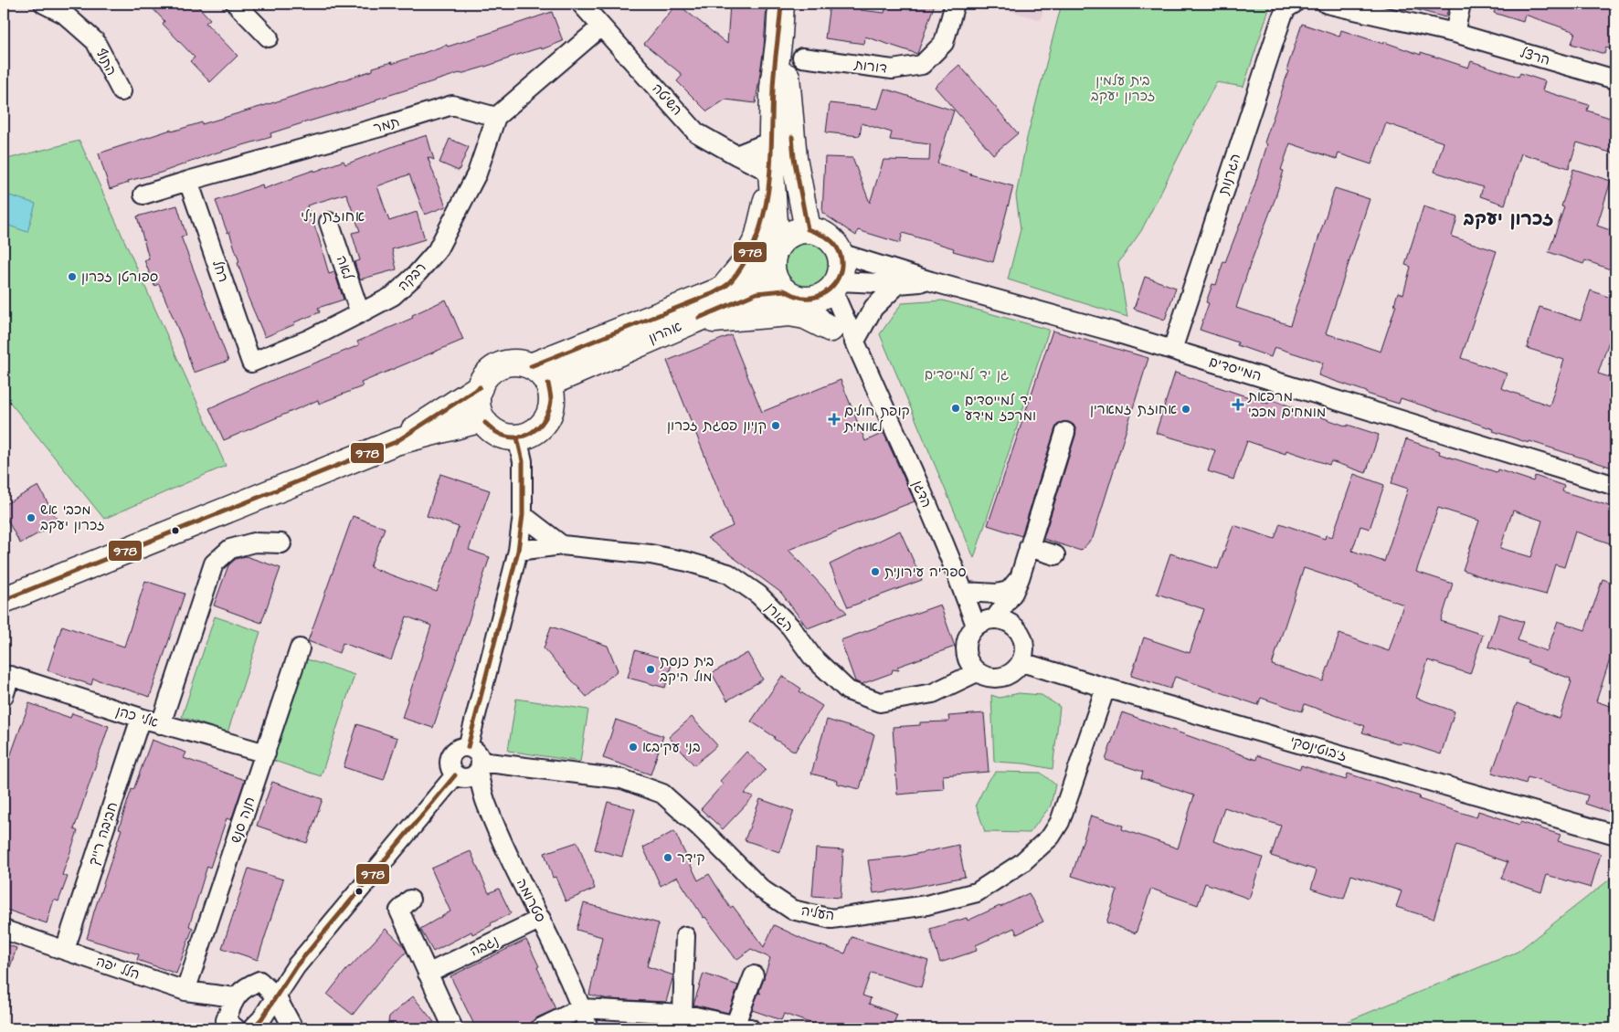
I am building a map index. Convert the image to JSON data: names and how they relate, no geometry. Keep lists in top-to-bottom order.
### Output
{
  "streets": {
    "street": [
      "הרצל",
      "התוף",
      "דורות",
      "השיטה",
      "תמר",
      "הגרנות",
      "לאה",
      "רחל",
      "רבקה",
      "אהרון",
      "המייסדים",
      "הדגן",
      "הגורן",
      "אלי כהן",
      "ז'בוטינסקי",
      "חנה סנש",
      "חביבה רייך",
      "סטרומה",
      "העליה",
      "נגבה",
      "הלל יפה"
    ]
  },
  "crossings": [
    ["תמר", "רחל"],
    ["תמר", "רבקה"],
    ["הגרנות", "המייסדים"],
    ["לאה", "רבקה"],
    ["רחל", "רבקה"],
    ["אהרון", "המייסדים"],
    ["אהרון", "הדגן"],
    ["המייסדים", "הדגן"],
    ["הדגן", "הגורן"],
    ["הדגן", "ז'בוטינסקי"],
    ["הגורן", "ז'בוטינסקי"],
    ["אלי כהן", "חנה סנש"],
    ["אלי כהן", "חביבה רייך"],
    ["ז'בוטינסקי", "העליה"],
    ["חנה סנש", "הלל יפה"],
    ["חביבה רייך", "הלל יפה"],
    ["סטרומה", "העליה"],
    ["סטרומה", "נגבה"]
  ],
  "districts": ["אחוזת נילי", "זכרון יעקב"],
  "parks": ["בית עלמין זכרון יעקב", "גן יד למייסדים"],
  "places": {
    "other": [
      "ספורטן זכרון",
      "יד למייסדים ומרכז מידע",
      "אחוזת זמארין",
      "קניון פסגת זכרון",
      "מכבי אש זכרון יעקב",
      "ספריה עירונית",
      "בית כנסת מול היקב",
      "בני עקיבא",
      "קידר"
    ],
    "health": ["מרפאת מומחים מכבי", "קופת חולים לאומית"]
  },
  "lines": ["transit line 978"]
}
